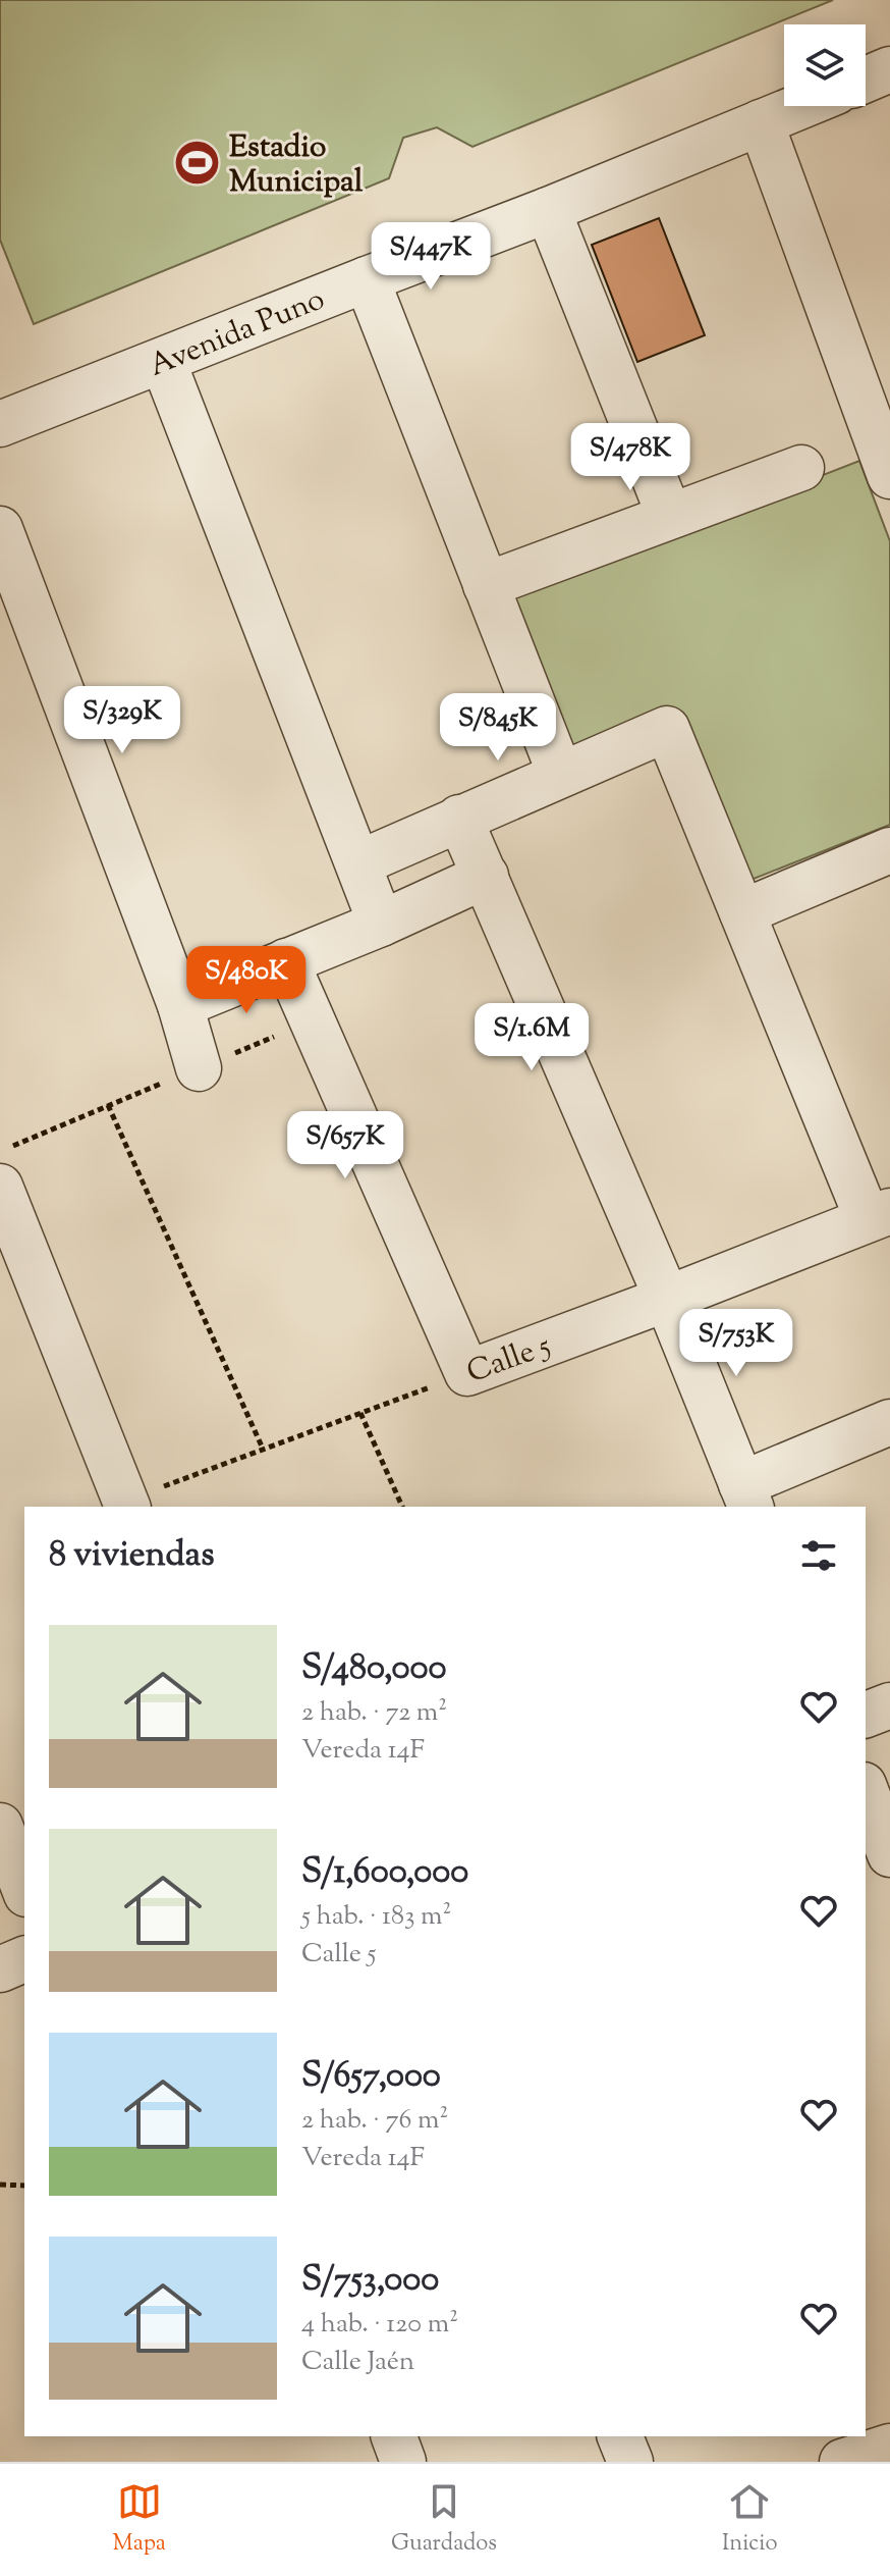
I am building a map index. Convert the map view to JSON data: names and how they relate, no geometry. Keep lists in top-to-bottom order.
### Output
{
  "streets": {
    "street": ["Avenida Puno", "Calle 5"]
  },
  "places": {
    "sports": ["Estadio Municipal"]
  },
  "page": {
    "price": [
      "S/447K",
      "S/478K",
      "S/329K",
      "S/845K",
      "S/480K",
      "S/1.6M",
      "S/657K",
      "S/753K"
    ],
    "heading": "8 viviendas",
    "list": [
      {
        "name": "S/480,000",
        "note": "2 hab. · 72 m² · Vereda 14F"
      },
      {
        "name": "S/1,600,000",
        "note": "5 hab. · 183 m² · Calle 5"
      },
      {
        "name": "S/657,000",
        "note": "2 hab. · 76 m² · Vereda 14F"
      },
      {
        "name": "S/753,000",
        "note": "4 hab. · 120 m² · Calle Jaén"
      }
    ],
    "tabs": ["Mapa", "Guardados", "Inicio"]
  }
}
